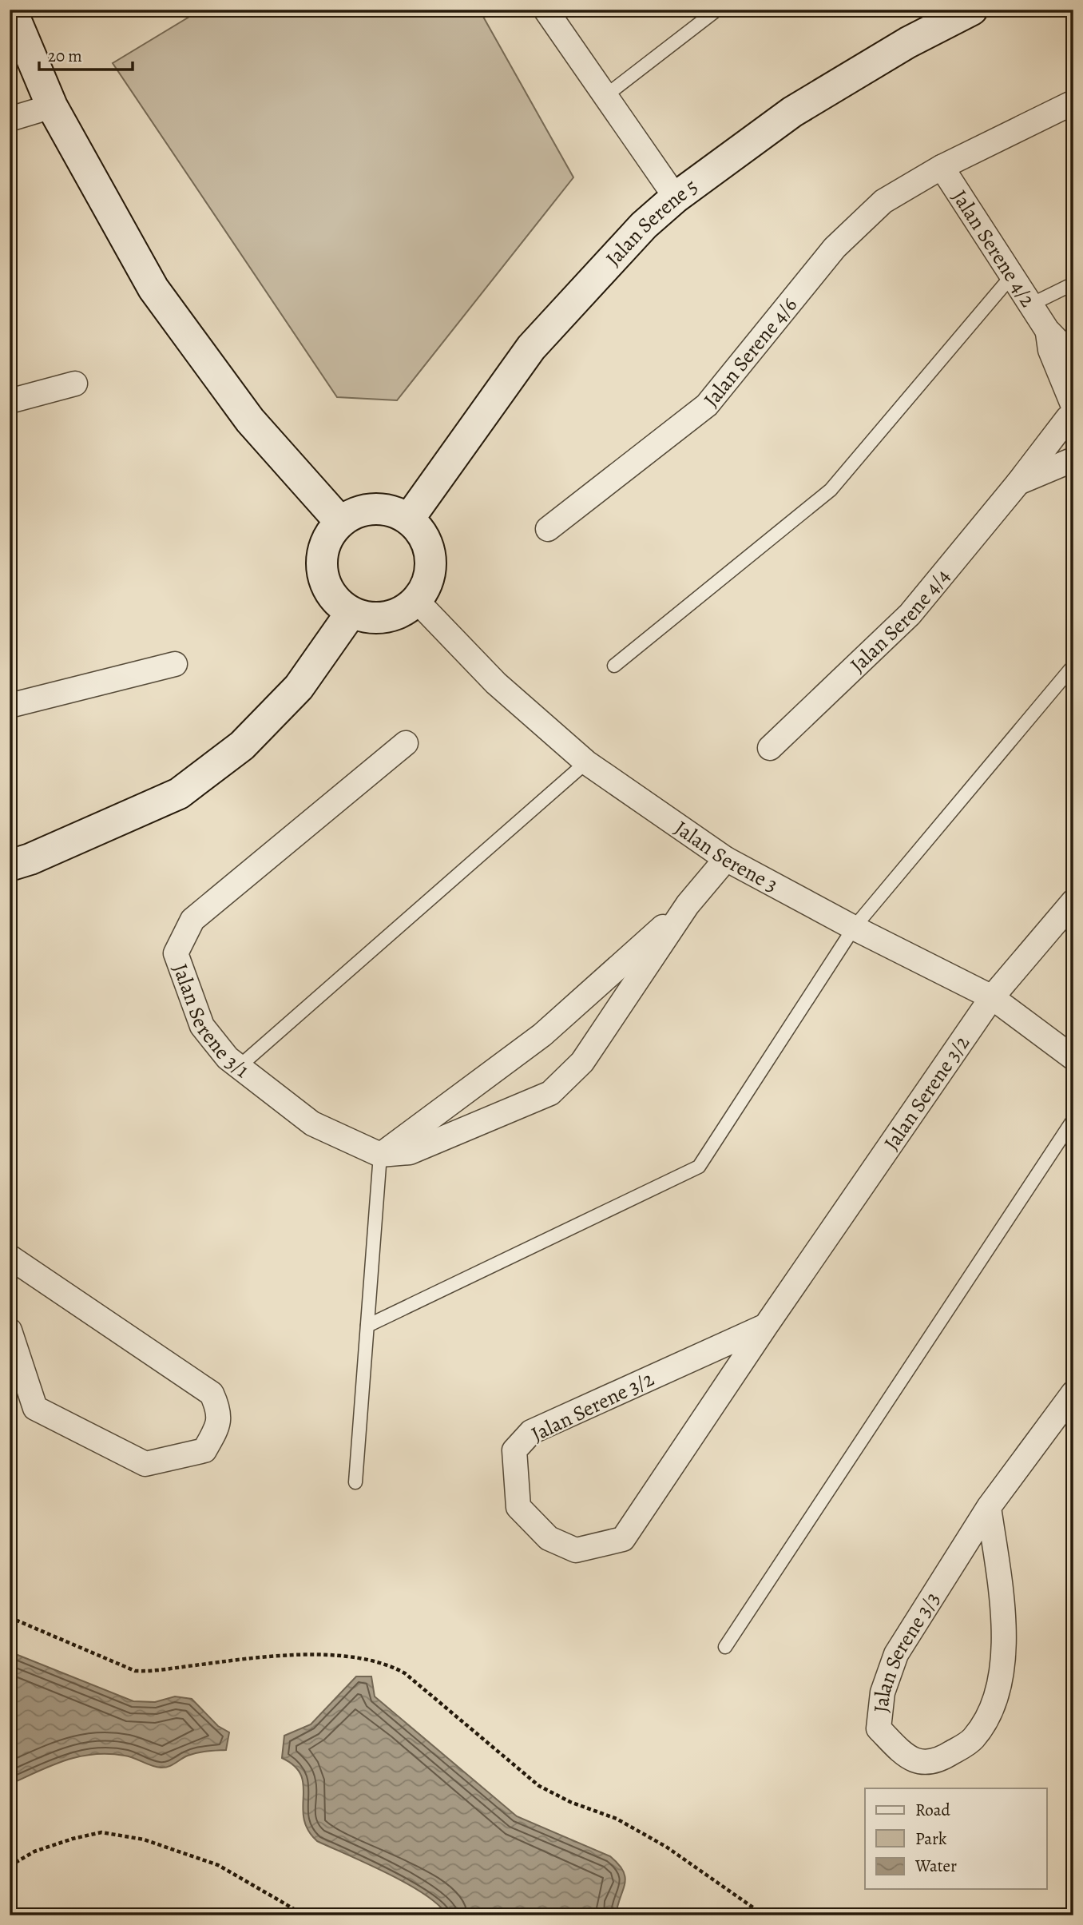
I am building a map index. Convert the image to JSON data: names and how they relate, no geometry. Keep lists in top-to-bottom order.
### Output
{
  "streets": {
    "street": [
      "Jalan Serene 5",
      "Jalan Serene 4/2",
      "Jalan Serene 4/6",
      "Jalan Serene 4/4",
      "Jalan Serene 3",
      "Jalan Serene 3/1",
      "Jalan Serene 3/2",
      "Jalan Serene 3/3"
    ]
  },
  "crossings": [
    ["Jalan Serene 5", "Jalan Serene 3"],
    ["Jalan Serene 4/2", "Jalan Serene 4/6"],
    ["Jalan Serene 4/2", "Jalan Serene 4/4"],
    ["Jalan Serene 3", "Jalan Serene 3/1"],
    ["Jalan Serene 3", "Jalan Serene 3/2"]
  ],
  "legend": ["Road", "Park", "Water"],
  "scale_bar": "20 m"
}
